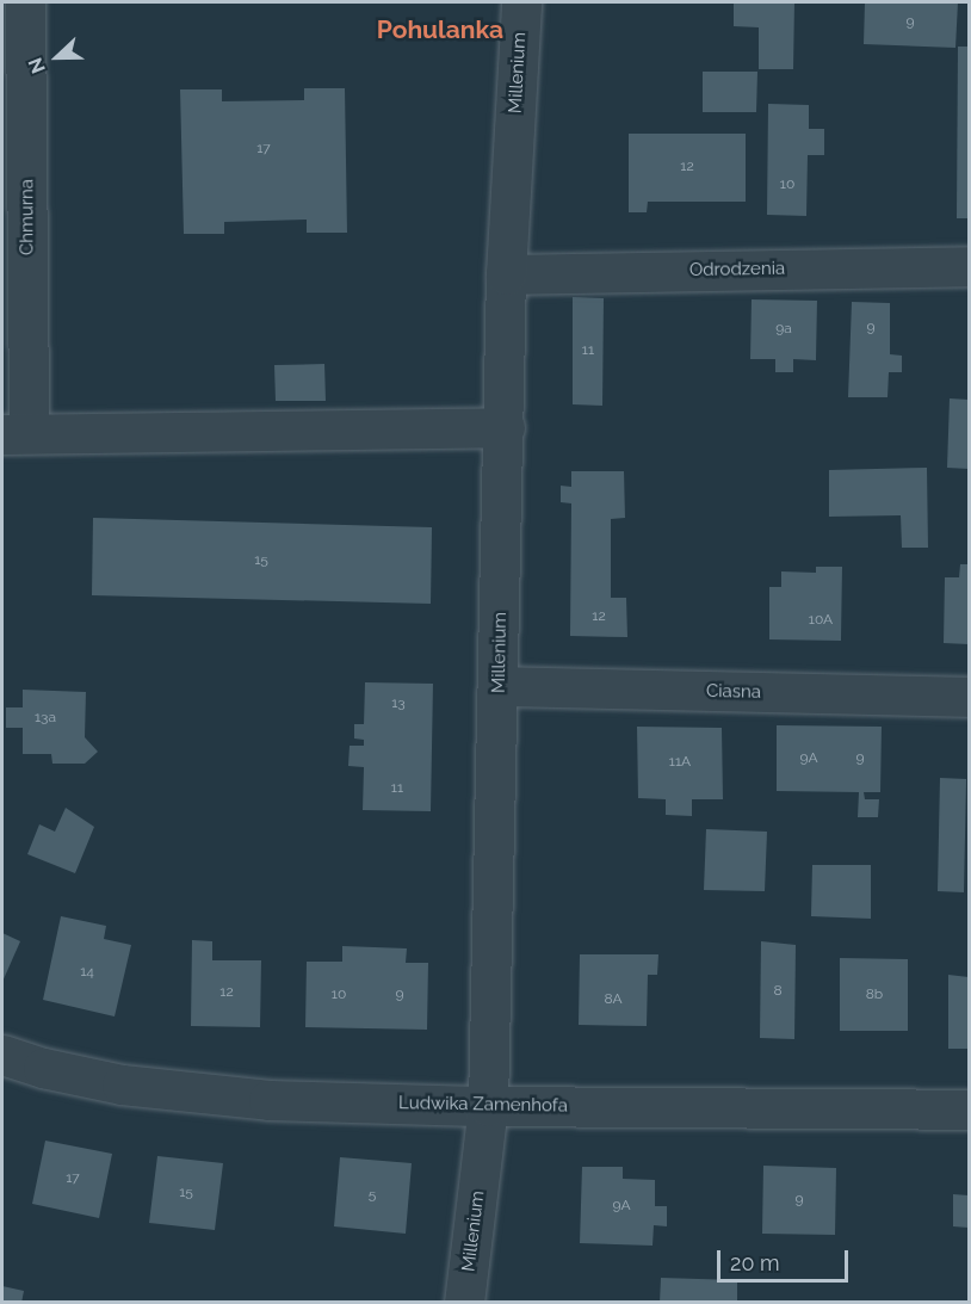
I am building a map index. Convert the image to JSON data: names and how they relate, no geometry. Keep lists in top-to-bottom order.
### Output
{
  "streets": {
    "street": [
      "Millenium",
      "Chmurna",
      "Odrodzenia",
      "Ciasna",
      "Ludwika Zamenhofa"
    ]
  },
  "crossings": [
    ["Millenium", "Odrodzenia"],
    ["Millenium", "Ciasna"],
    ["Millenium", "Ludwika Zamenhofa"]
  ],
  "districts": ["Pohulanka"],
  "house_numbers": [
    "9",
    "17",
    "12",
    "10",
    "9",
    "9a",
    "11",
    "15",
    "12",
    "10A",
    "13",
    "13a",
    "9A",
    "9",
    "11A",
    "11",
    "14",
    "8",
    "12",
    "10",
    "9",
    "8b",
    "8A",
    "17",
    "15",
    "5",
    "9",
    "9A"
  ],
  "scale_bar": "20 m",
  "north": "left"
}
